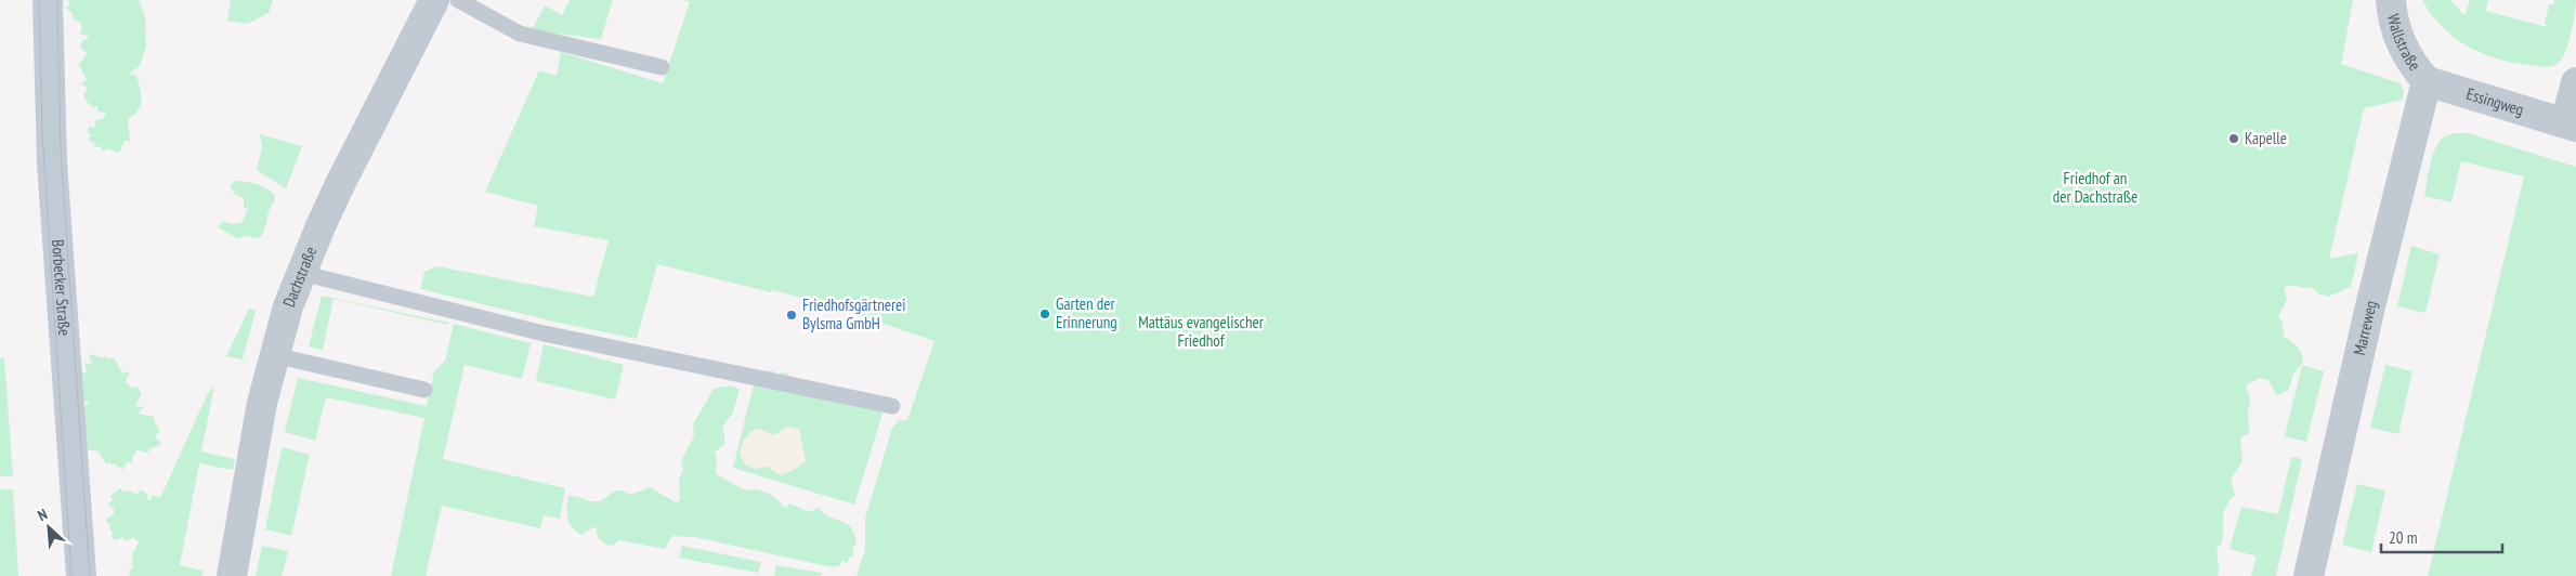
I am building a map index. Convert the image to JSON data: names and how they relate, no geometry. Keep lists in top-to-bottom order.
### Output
{
  "streets": {
    "street": [
      "Wallstraße",
      "Essingweg",
      "Dachstraße",
      "Borbecker Straße",
      "Marreweg"
    ]
  },
  "crossings": [
    ["Wallstraße", "Essingweg"],
    ["Wallstraße", "Marreweg"],
    ["Essingweg", "Marreweg"]
  ],
  "parks": ["Friedhof an der Dachstraße", "Mattäus evangelischer Friedhof"],
  "places": ["Kapelle", "Garten der Erinnerung", "Friedhofsgärtnerei Bylsma GmbH"],
  "scale_bar": "20 m",
  "north": "top left"
}
